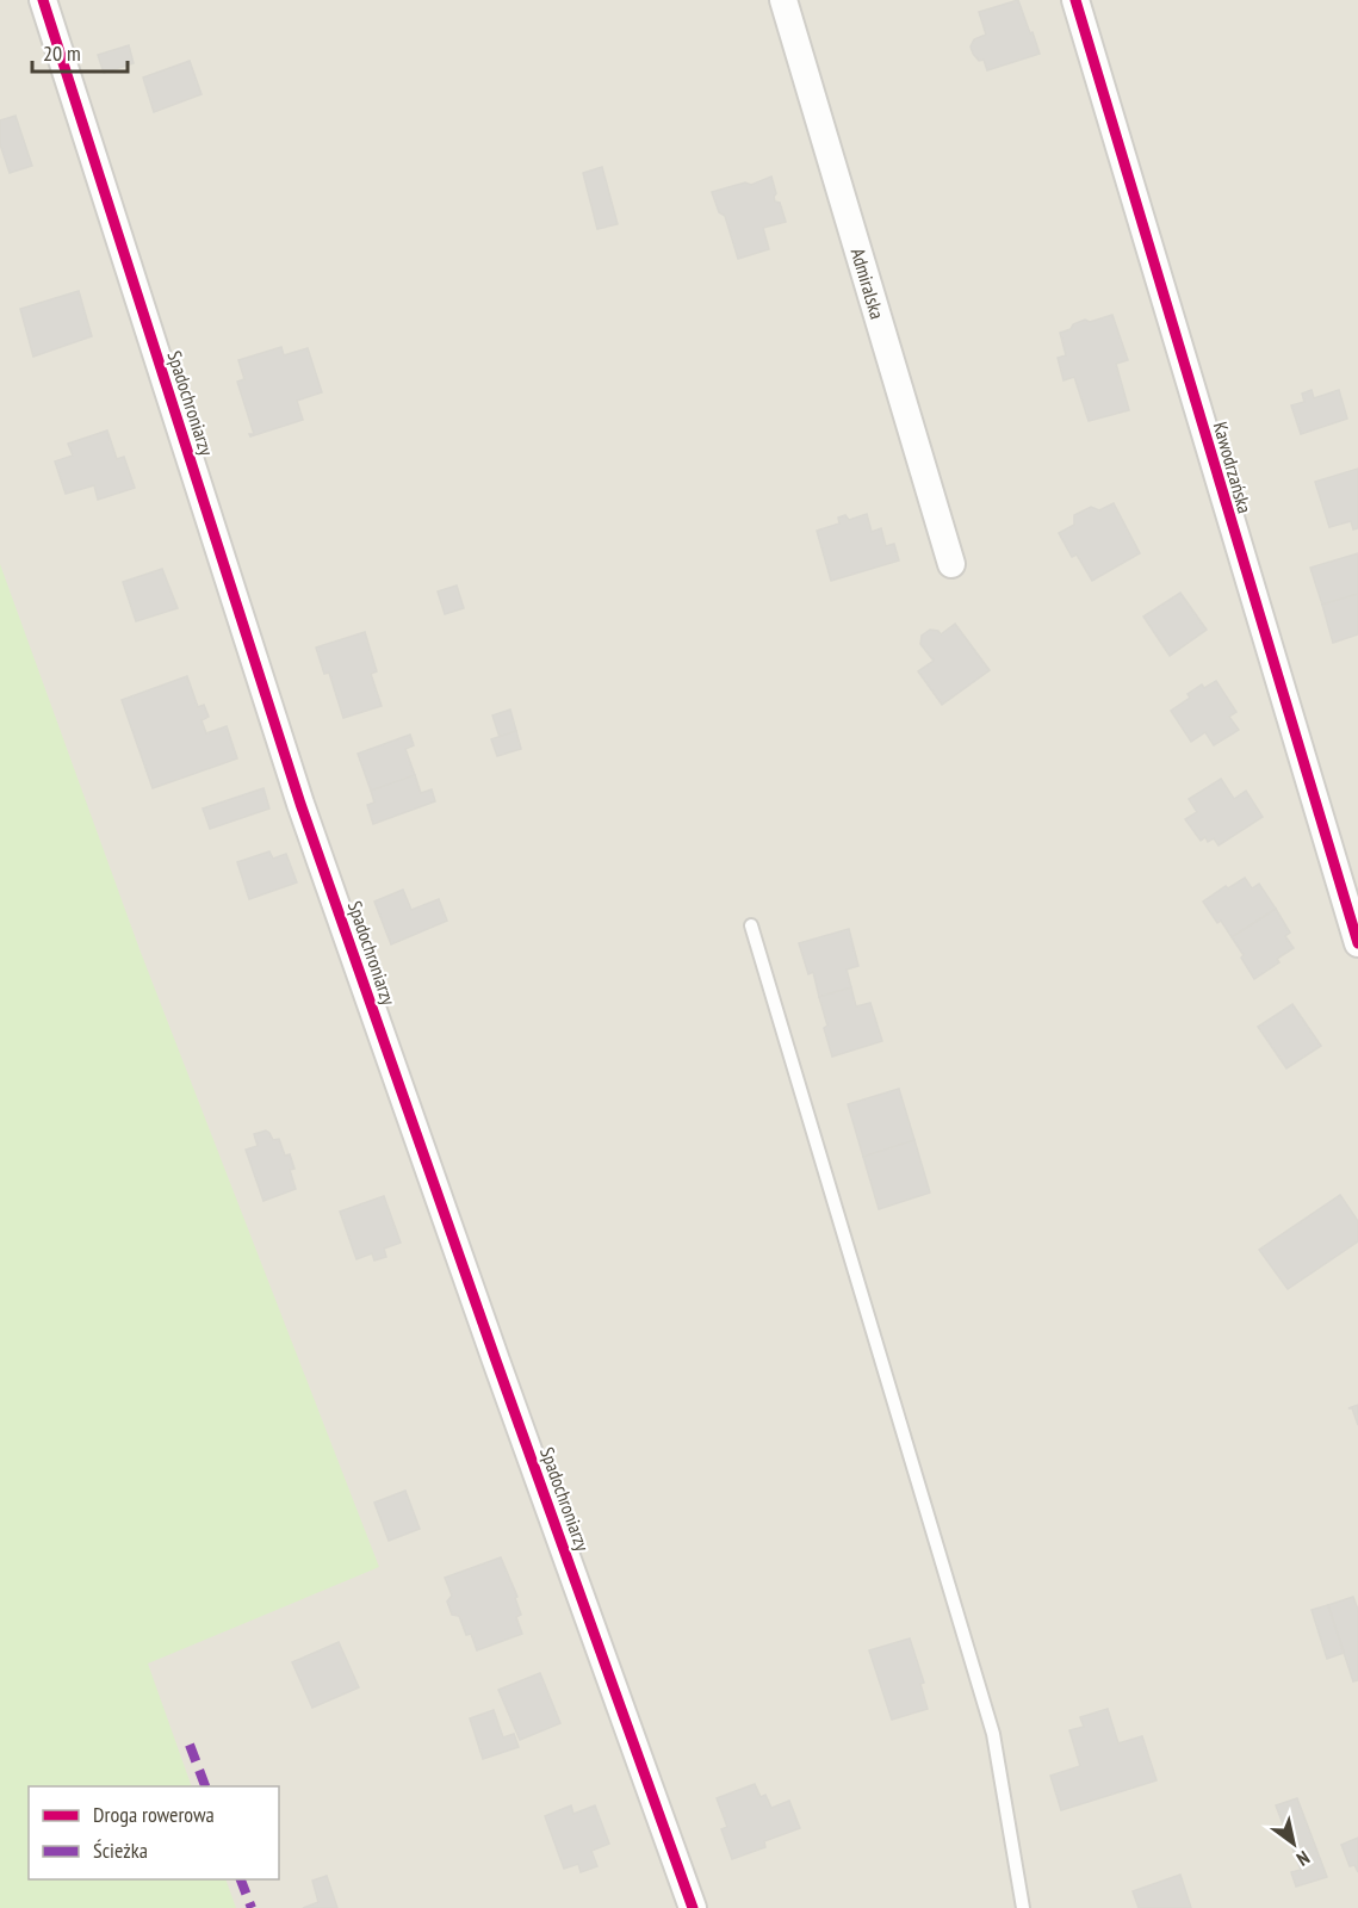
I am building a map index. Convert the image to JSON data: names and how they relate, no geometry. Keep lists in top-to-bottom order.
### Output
{
  "streets": {
    "street": ["Admiralska", "Spadochroniarzy", "Kawodrzańska"]
  },
  "legend": ["Droga rowerowa", "Ścieżka"],
  "scale_bar": "20 m",
  "north": "bottom right"
}
